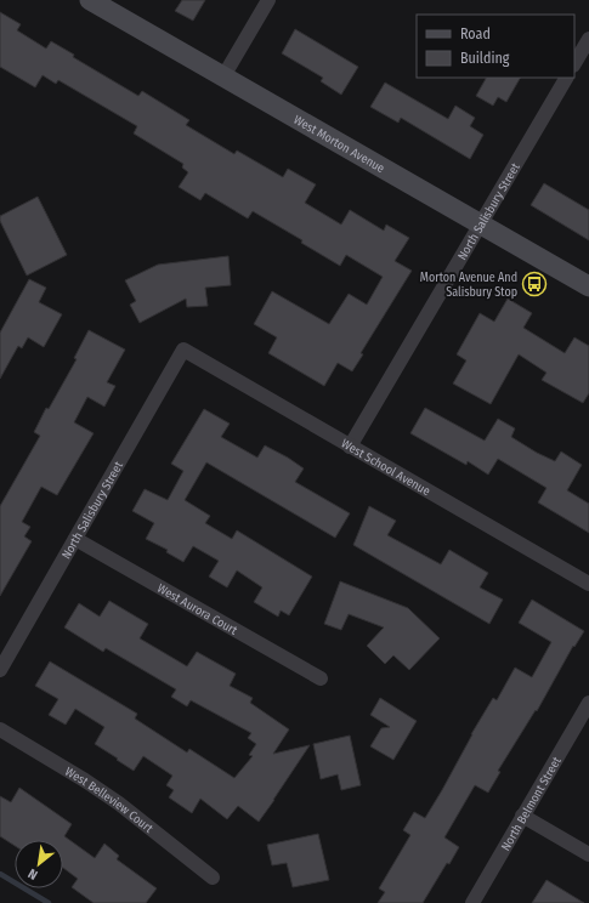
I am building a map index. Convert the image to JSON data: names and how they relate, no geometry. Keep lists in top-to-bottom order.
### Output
{
  "streets": {
    "main road": ["West Morton Avenue"],
    "street": [
      "North Salisbury Street",
      "West School Avenue",
      "West Aurora Court",
      "West Belleview Court",
      "North Belmont Street"
    ]
  },
  "crossings": [
    ["West Morton Avenue", "North Salisbury Street"],
    ["North Salisbury Street", "West School Avenue"],
    ["North Salisbury Street", "West Aurora Court"]
  ],
  "places": {
    "bus stop": ["Morton Avenue And Salisbury Stop"]
  },
  "legend": ["Road", "Building"],
  "north": "bottom left"
}
